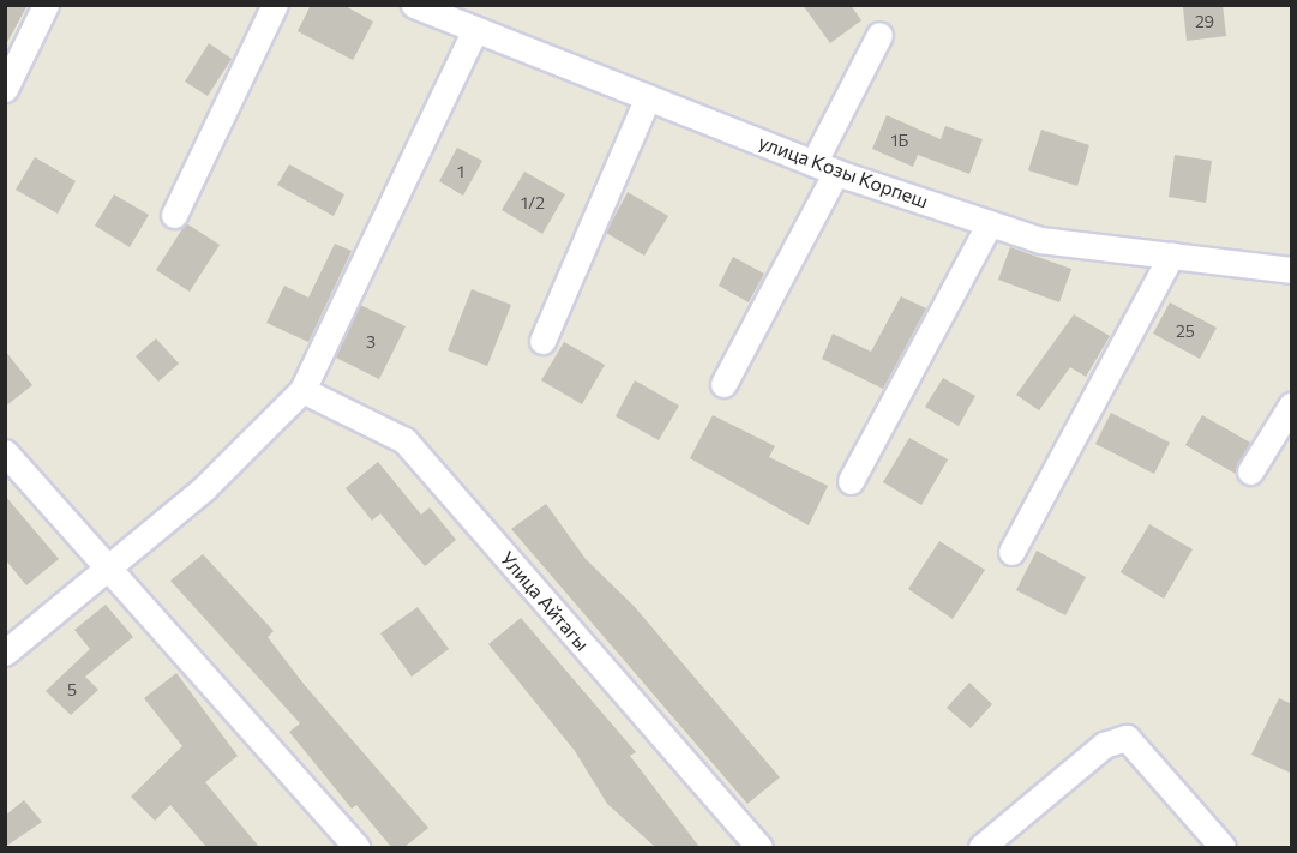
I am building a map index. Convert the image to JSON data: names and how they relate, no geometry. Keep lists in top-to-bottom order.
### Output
{
  "streets": {
    "street": ["улица Козы Корпеш", "Улица Айтагы"]
  },
  "house_numbers": [
    "29",
    "1Б",
    "1",
    "1/2",
    "25",
    "3",
    "5"
  ]
}
